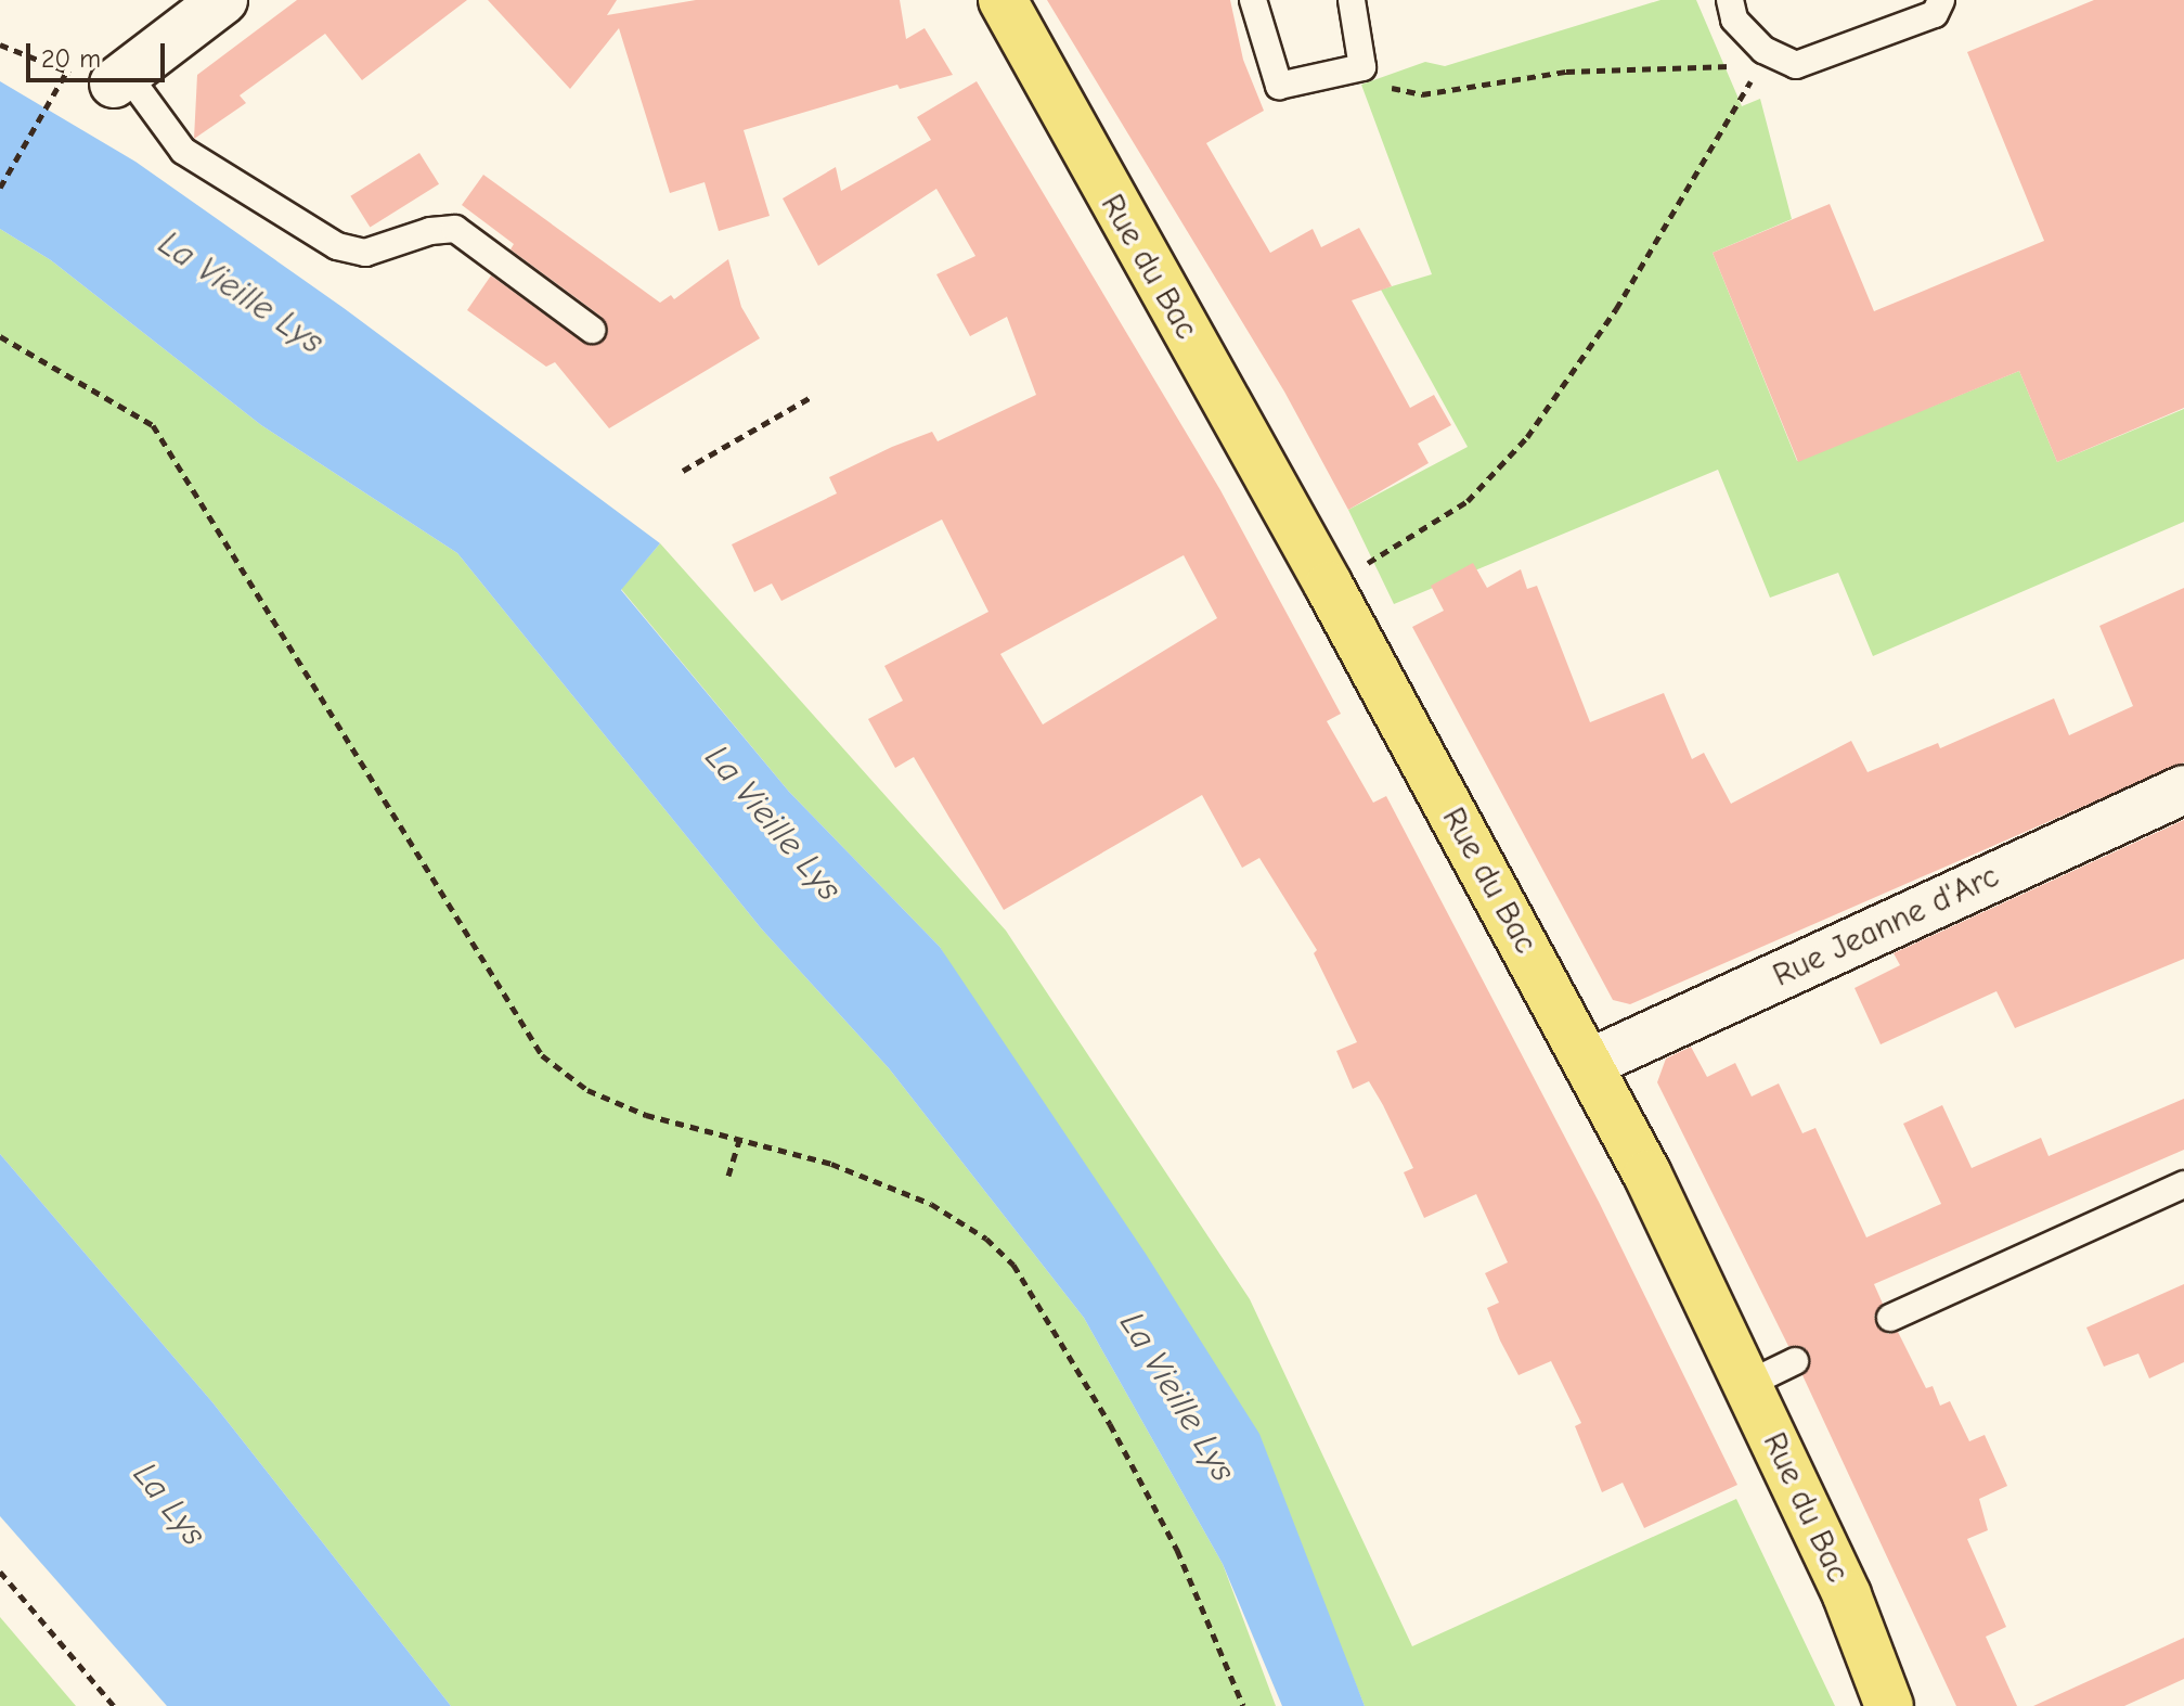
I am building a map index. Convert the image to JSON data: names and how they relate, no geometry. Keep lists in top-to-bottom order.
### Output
{
  "streets": {
    "main road": ["Rue du Bac"],
    "street": ["Rue Jeanne d'Arc"]
  },
  "crossings": [
    ["Rue du Bac", "Rue Jeanne d'Arc"]
  ],
  "water": ["La Vieille Lys", "La Lys"],
  "scale_bar": "20 m"
}
